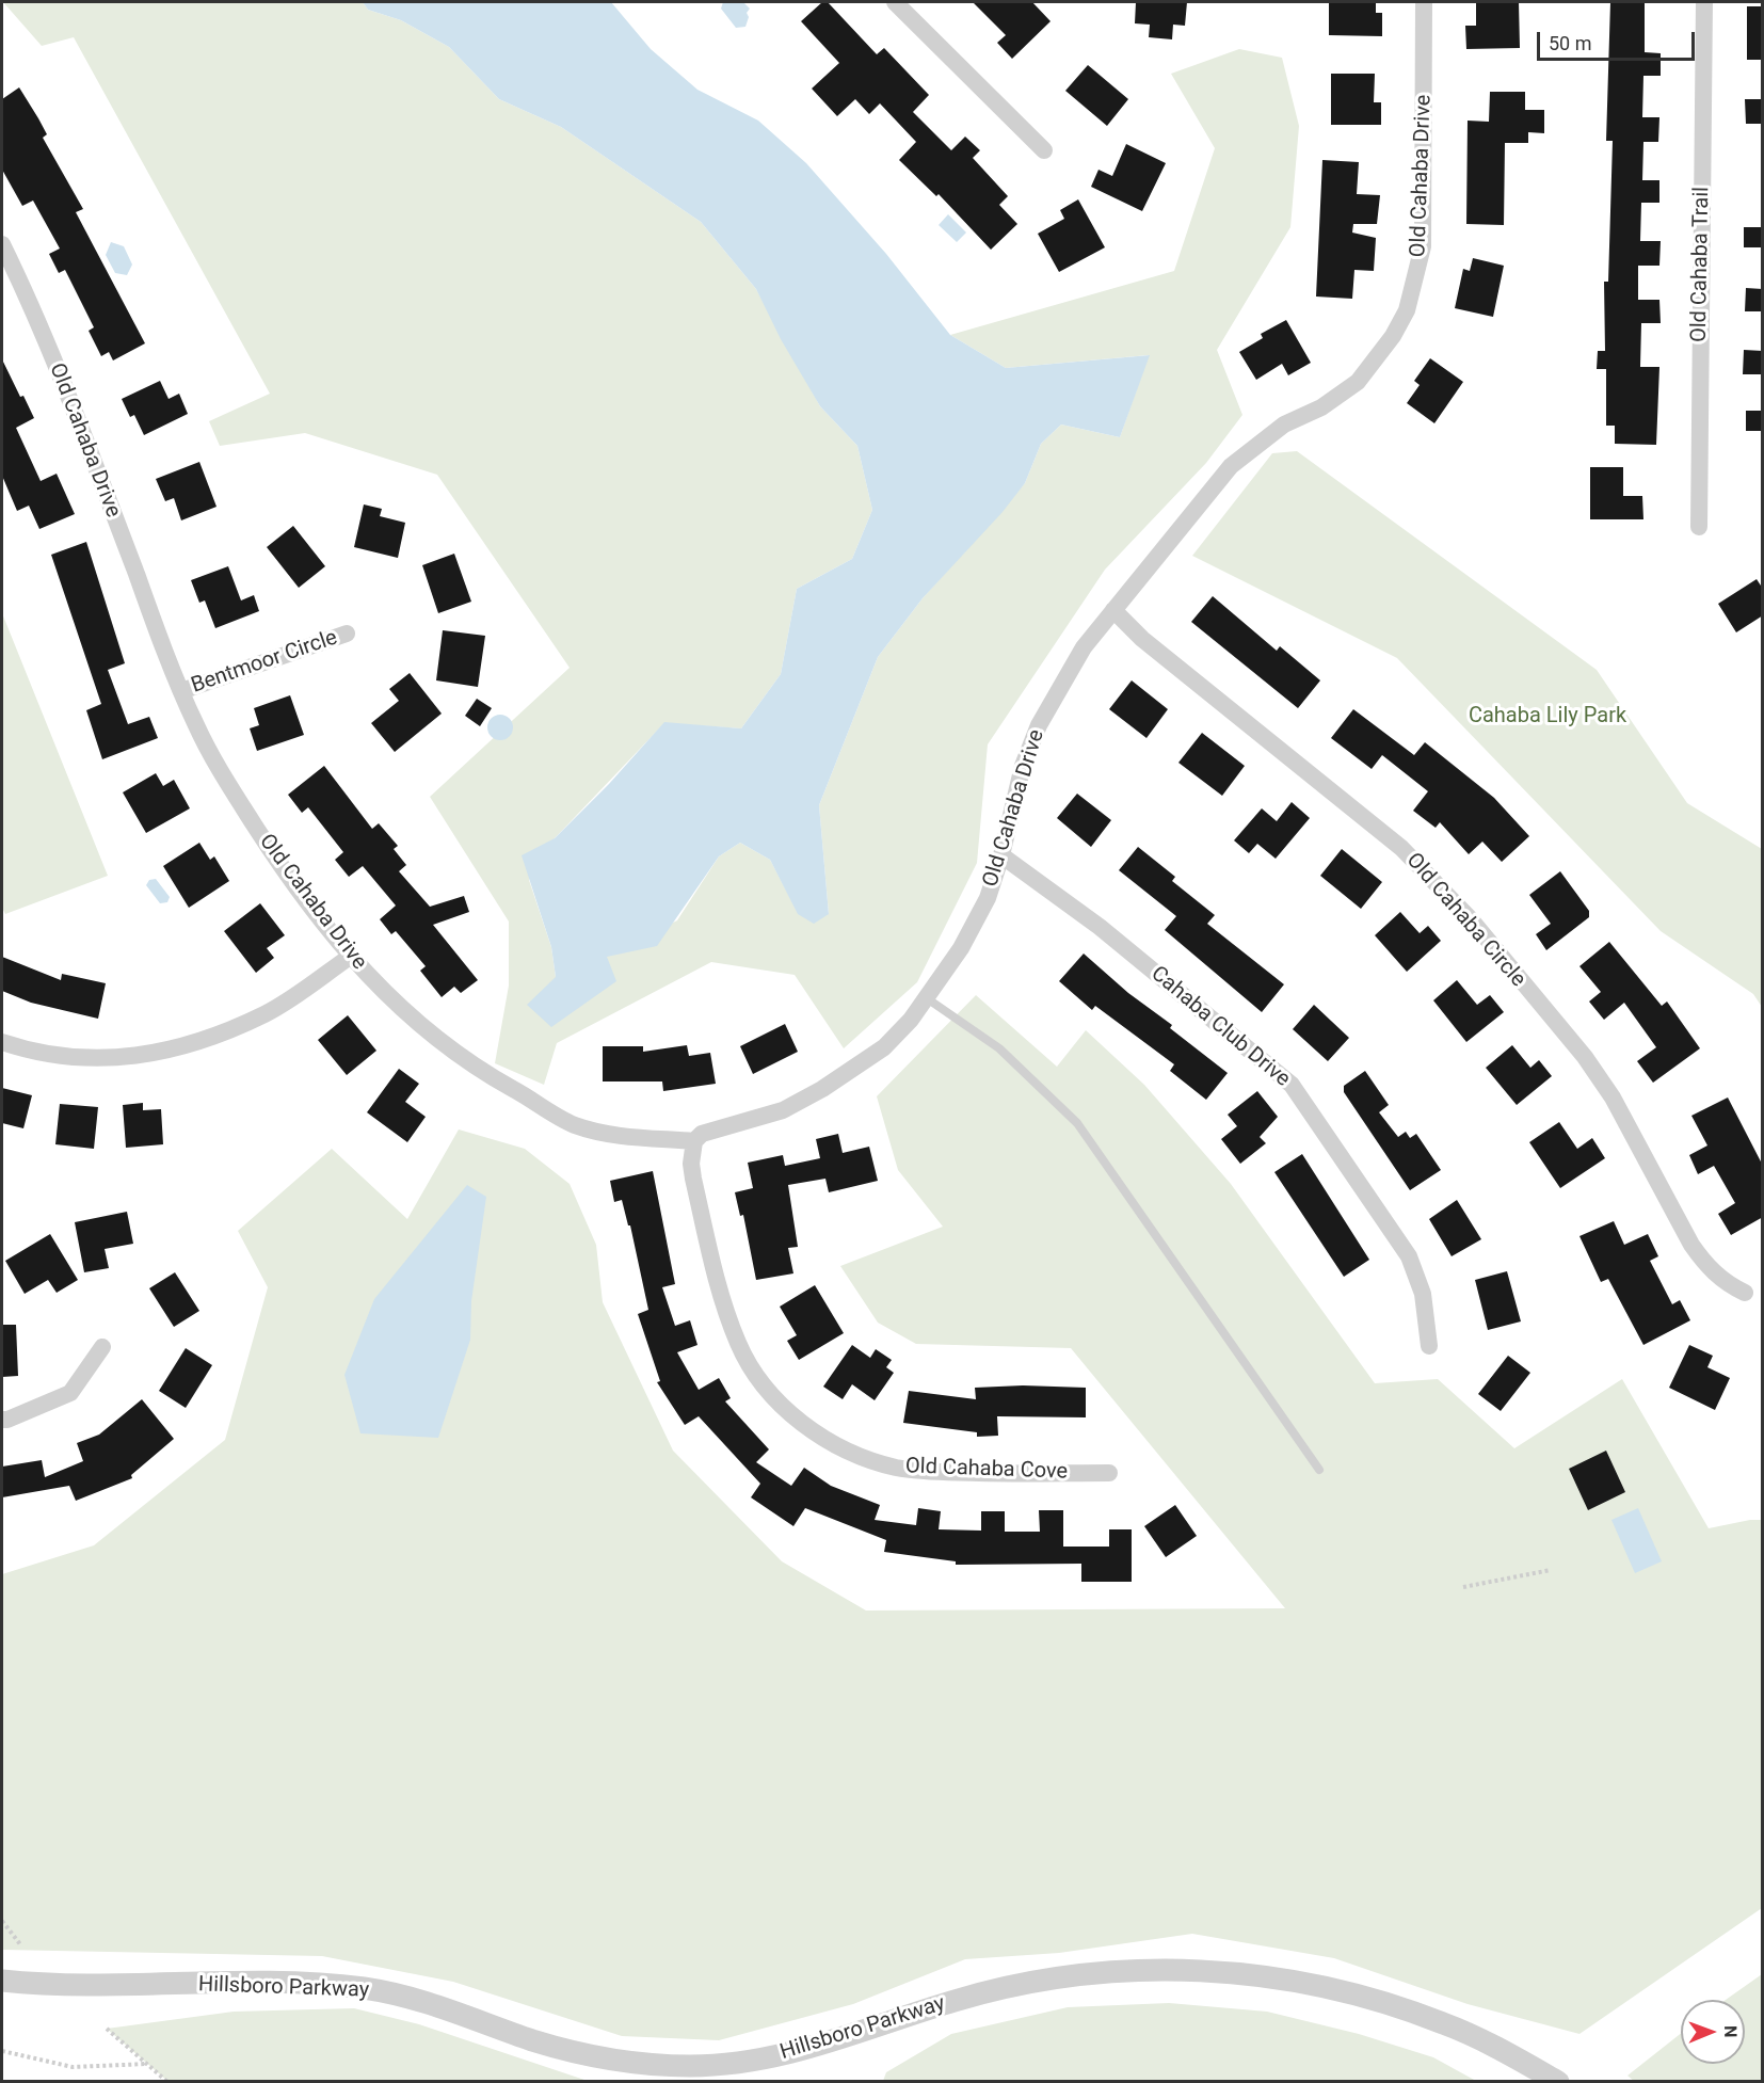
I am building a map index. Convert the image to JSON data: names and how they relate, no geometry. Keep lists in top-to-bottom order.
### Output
{
  "streets": {
    "street": [
      "Old Cahaba Drive",
      "Old Cahaba Trail",
      "Bentmoor Circle",
      "Old Cahaba Circle",
      "Cahaba Club Drive",
      "Old Cahaba Cove",
      "Hillsboro Parkway"
    ]
  },
  "crossings": [
    ["Old Cahaba Drive", "Bentmoor Circle"],
    ["Old Cahaba Drive", "Old Cahaba Circle"],
    ["Old Cahaba Drive", "Cahaba Club Drive"],
    ["Old Cahaba Drive", "Old Cahaba Cove"]
  ],
  "parks": ["Cahaba Lily Park"],
  "scale_bar": "50 m",
  "north": "right"
}
